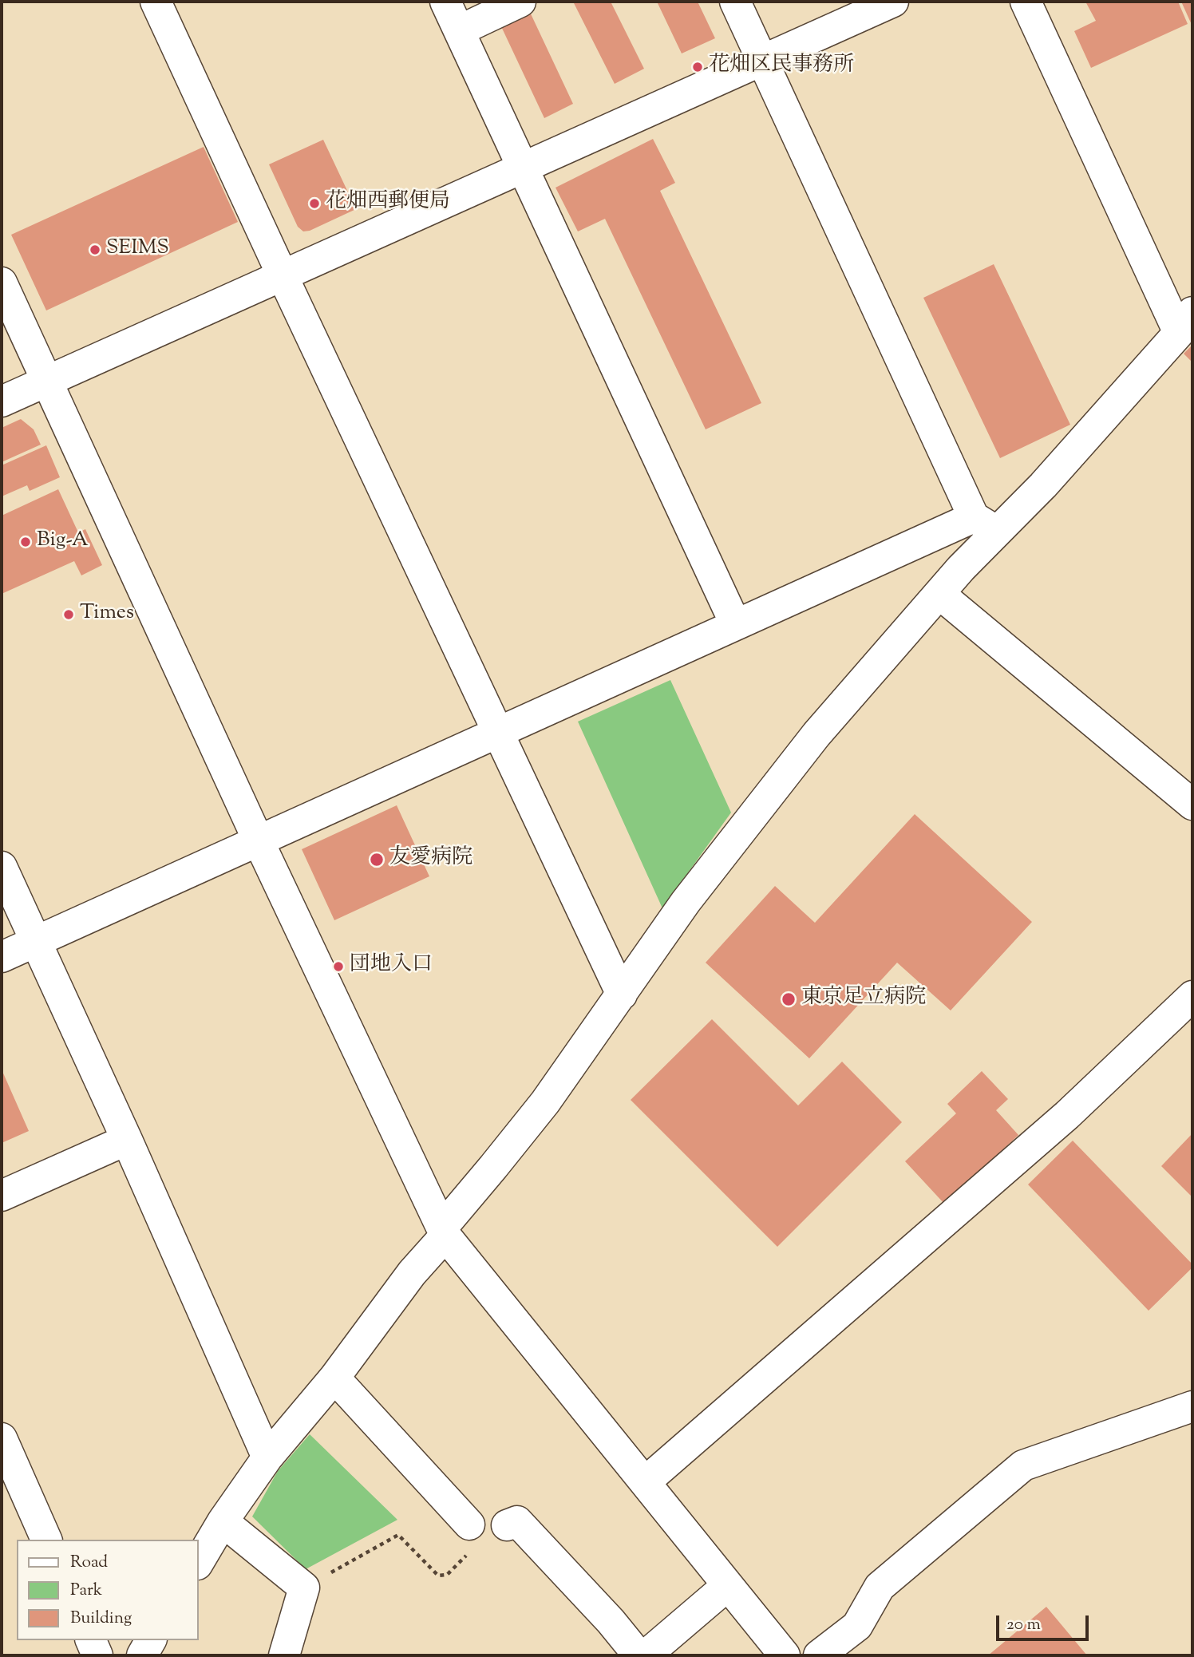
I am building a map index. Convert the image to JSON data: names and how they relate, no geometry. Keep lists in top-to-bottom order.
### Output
{
  "places": [
    "花畑区民事務所",
    "花畑西郵便局",
    "SEIMS",
    "Big-A",
    "Times",
    "友愛病院",
    "団地入口",
    "東京足立病院"
  ],
  "legend": ["Road", "Park", "Building"],
  "scale_bar": "20 m"
}
